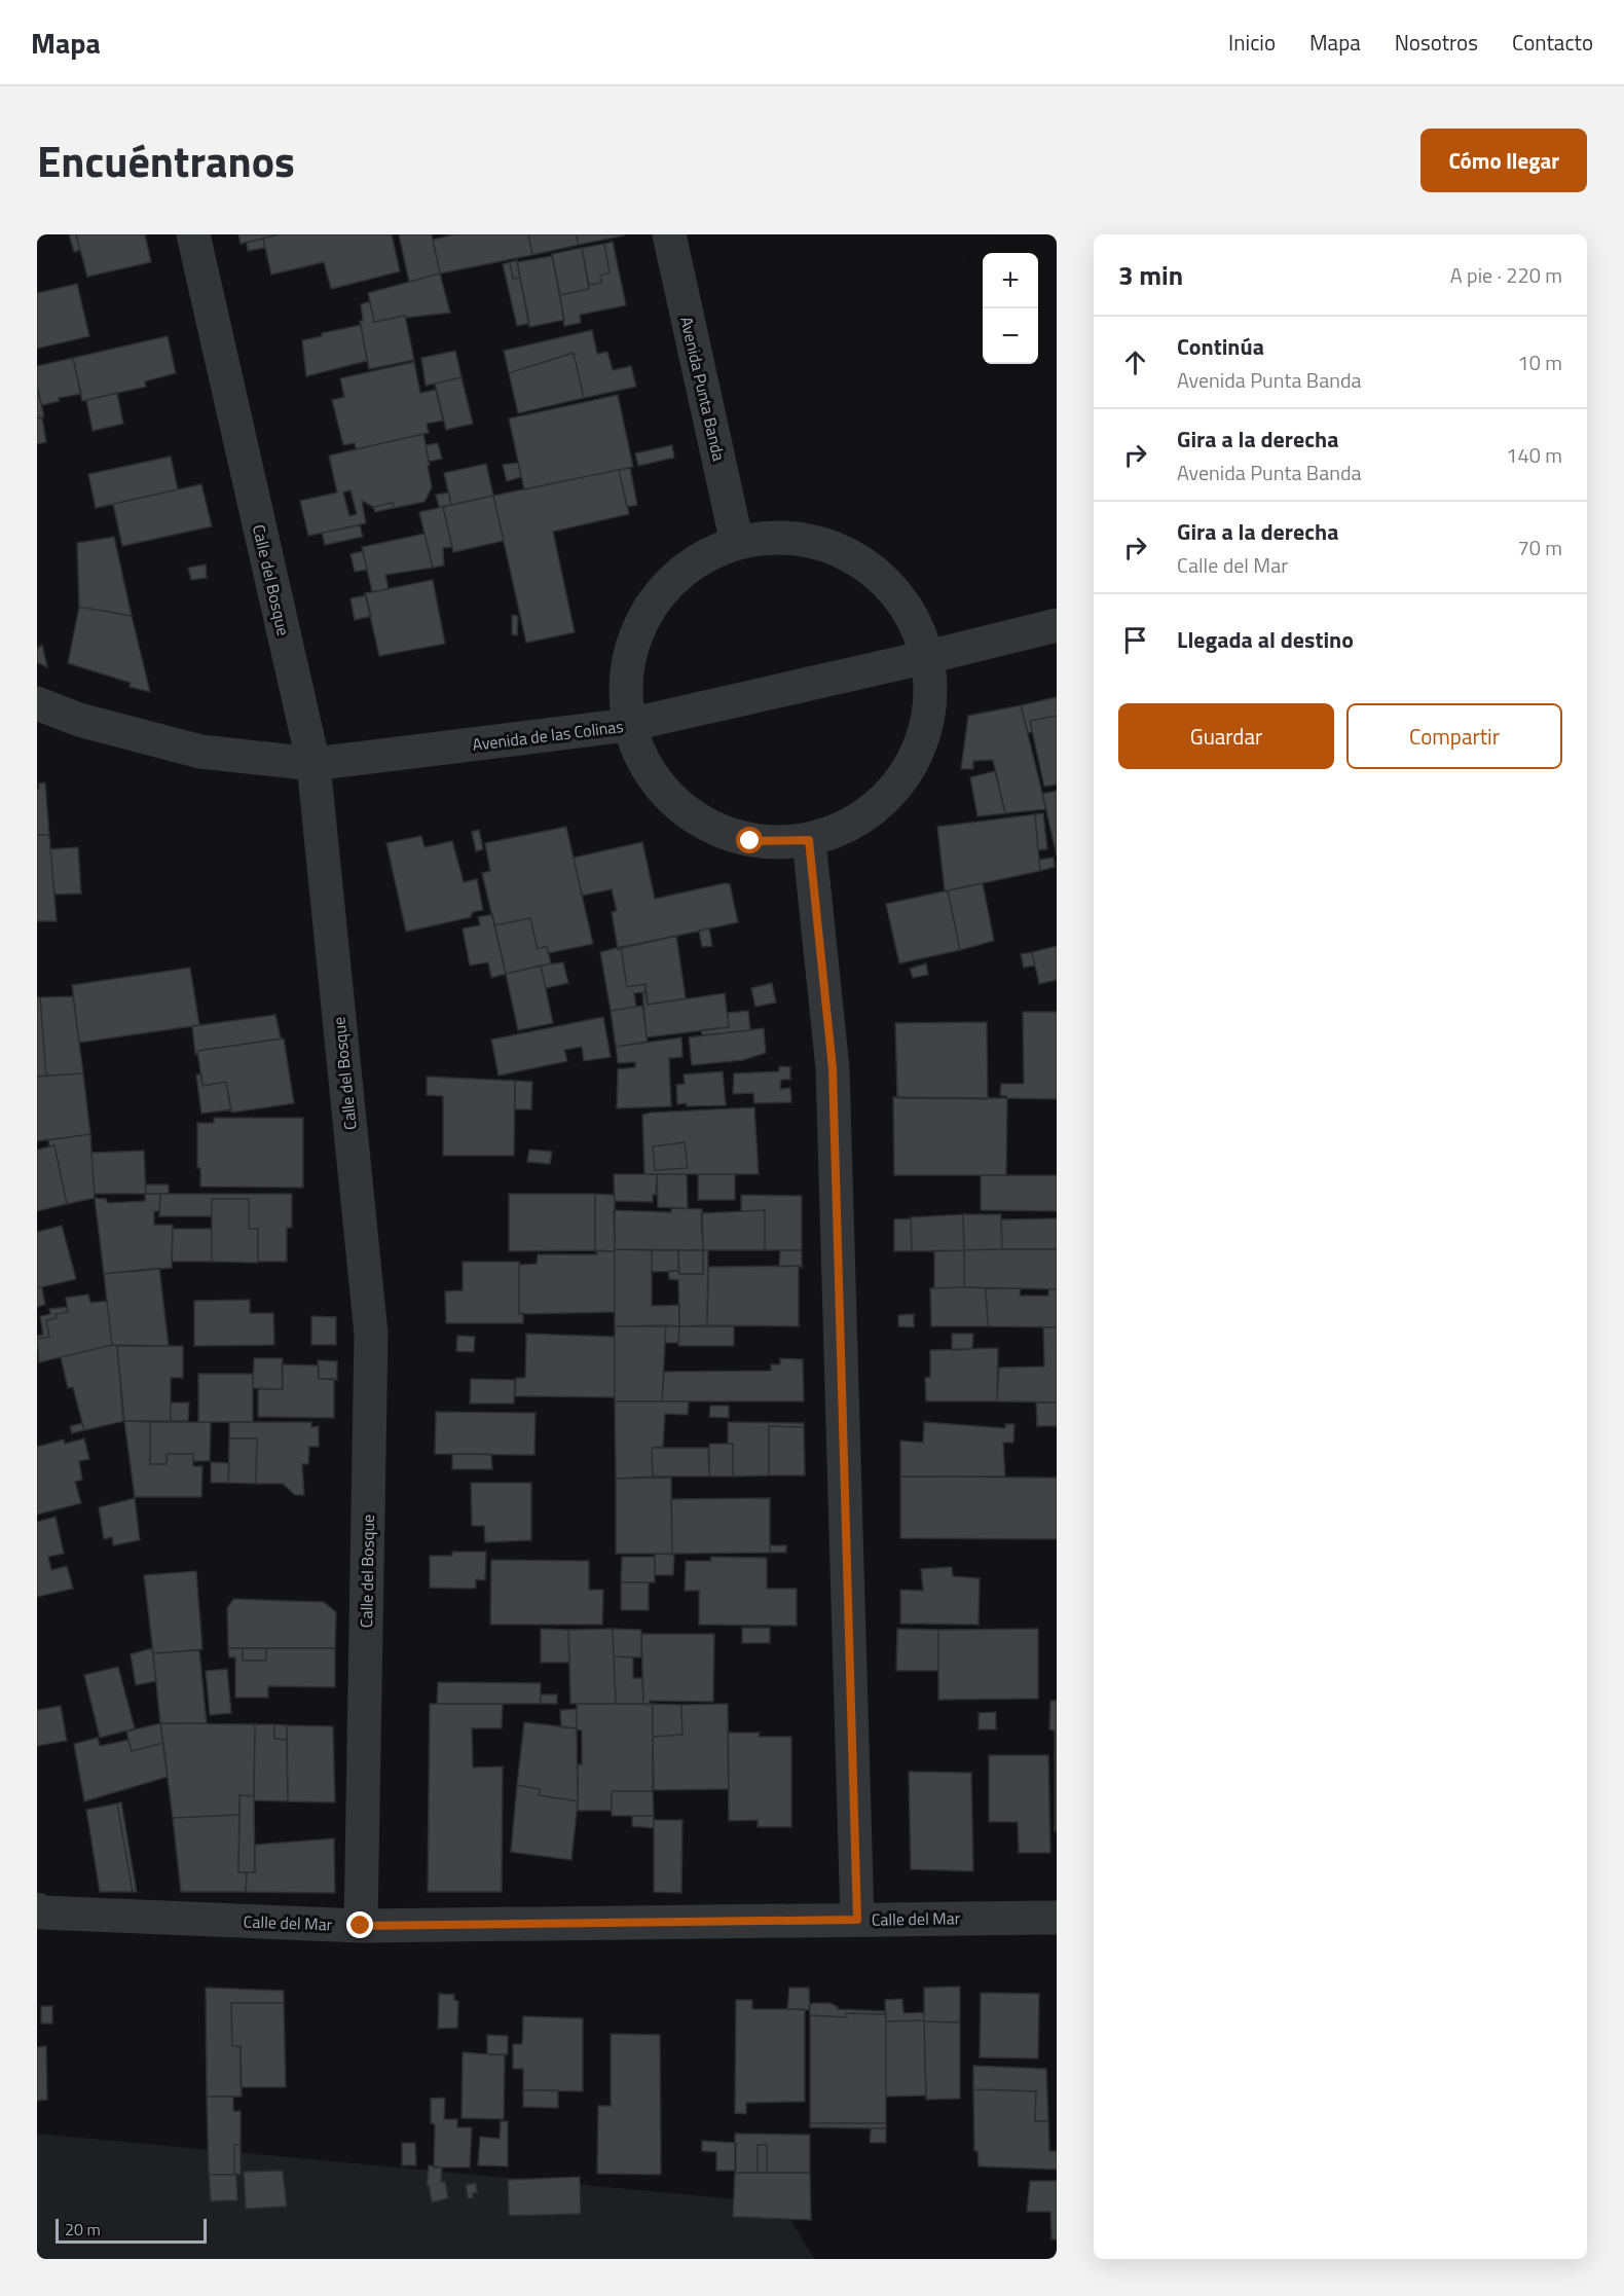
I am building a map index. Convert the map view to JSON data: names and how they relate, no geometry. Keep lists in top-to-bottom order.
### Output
{
  "streets": {
    "street": [
      "Avenida Punta Banda",
      "Calle del Bosque",
      "Avenida de las Colinas",
      "Calle del Mar"
    ]
  },
  "crossings": [
    ["Calle del Bosque", "Avenida de las Colinas"],
    ["Calle del Bosque", "Calle del Mar"]
  ],
  "scale_bar": "20 m",
  "page": {
    "header": "Mapa",
    "nav": [
      "Inicio",
      "Mapa",
      "Nosotros",
      "Contacto"
    ],
    "title": "Encuéntranos",
    "buttons": [
      "Cómo llegar",
      ["Guardar", "Compartir"]
    ],
    "heading": ["3 min", "A pie · 220 m"],
    "map_buttons": ["+", "−"],
    "list": [
      ["Continúa", "Avenida Punta Banda", "10 m"],
      ["Gira a la derecha", "Avenida Punta Banda", "140 m"],
      ["Gira a la derecha", "Calle del Mar", "70 m"],
      "Llegada al destino"
    ],
    "scale": "20 m"
  }
}
